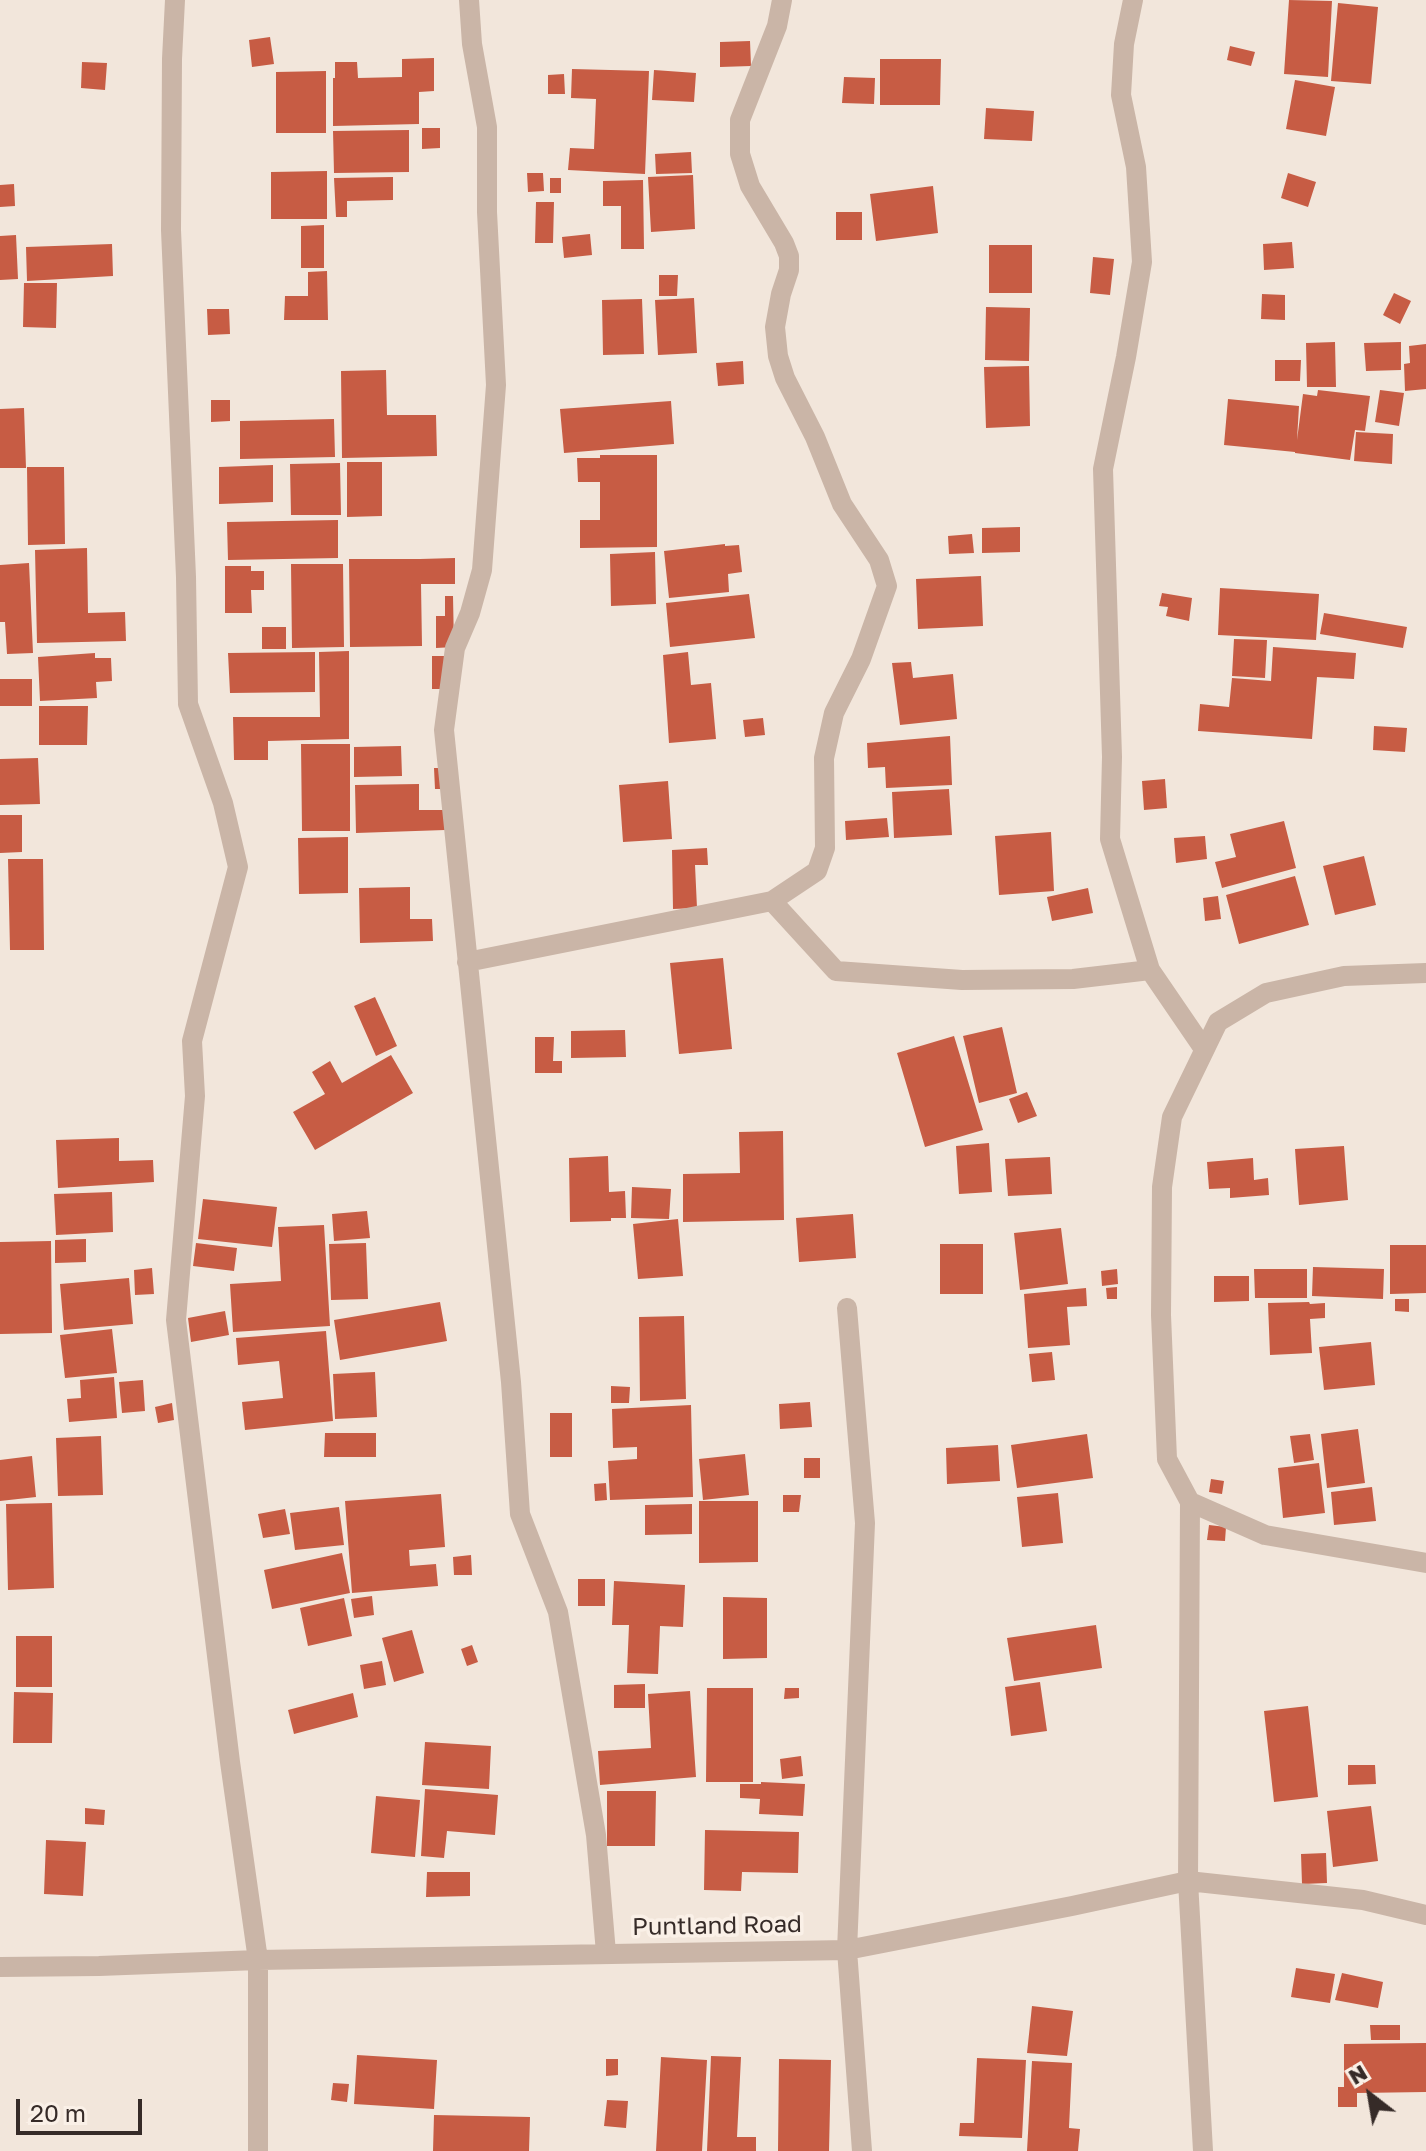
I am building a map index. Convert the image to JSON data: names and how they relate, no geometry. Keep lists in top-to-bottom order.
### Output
{
  "streets": {
    "street": ["Puntland Road"]
  },
  "scale_bar": "20 m",
  "north": "top left"
}
